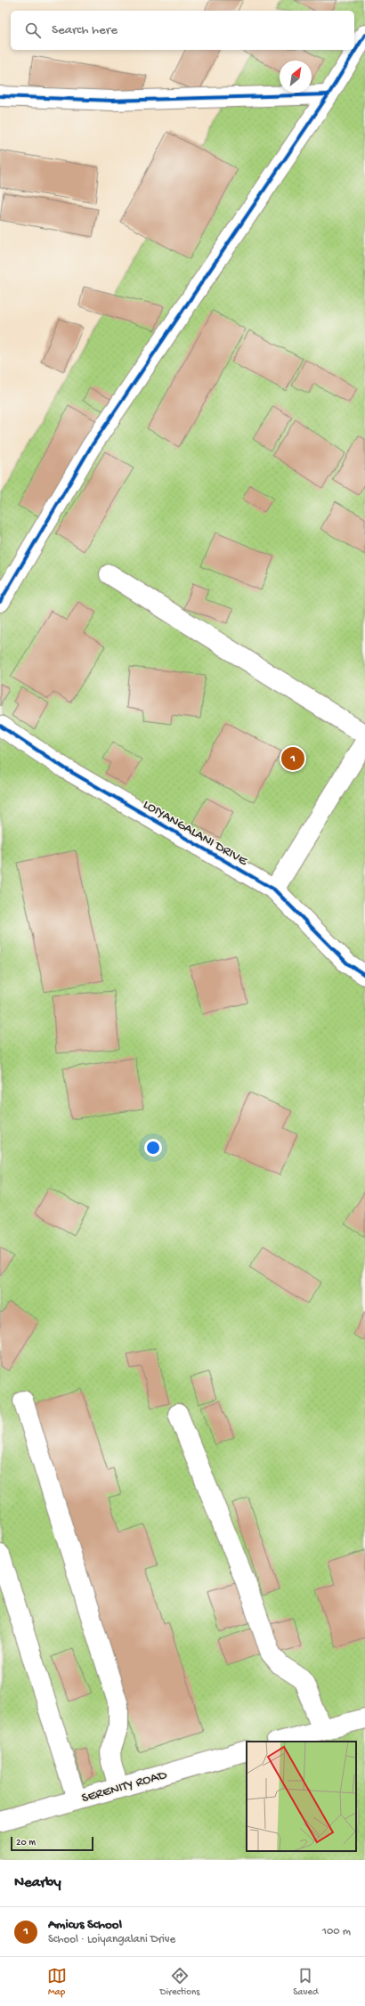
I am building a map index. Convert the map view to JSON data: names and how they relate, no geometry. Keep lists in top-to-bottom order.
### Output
{
  "streets": {
    "street": ["LOIYANGALANI DRIVE", "SERENITY ROAD"]
  },
  "scale_bar": "20 m",
  "north": "top right",
  "page": {
    "search": "Search here",
    "pins": "1",
    "scale": "20 m",
    "heading": "Nearby",
    "list": [
      {
        "mark": "1",
        "name": "Amicus School",
        "note": "School · Loiyangalani Drive",
        "value": "100 m"
      }
    ],
    "nav": ["Map", "Directions", "Saved"]
  }
}
